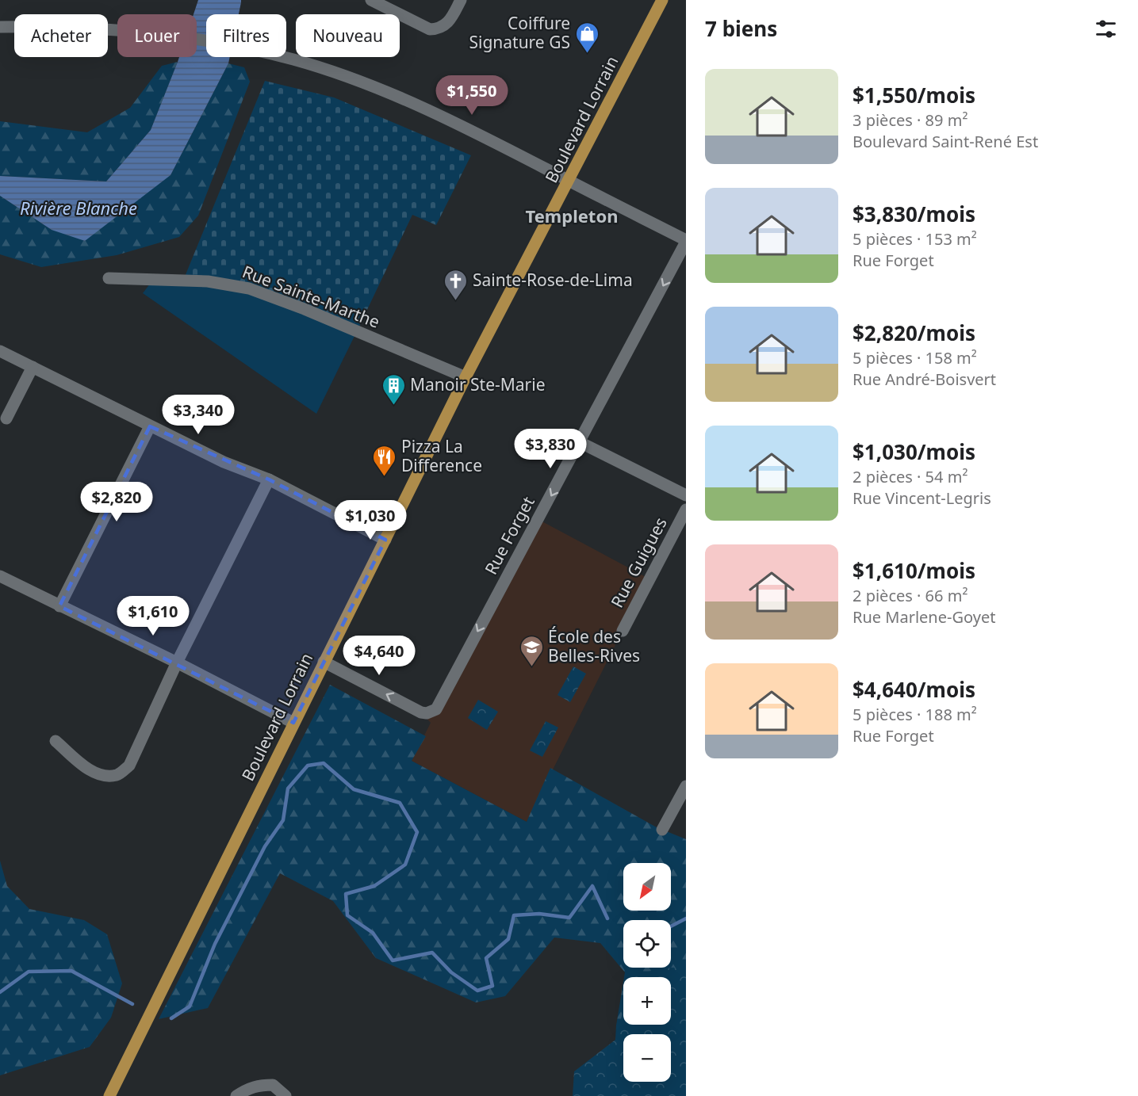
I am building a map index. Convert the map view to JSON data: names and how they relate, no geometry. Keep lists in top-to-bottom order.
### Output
{
  "streets": {
    "main road": ["Boulevard Lorrain"],
    "street": ["Rue Sainte-Marthe", "Rue Forget", "Rue Guigues"]
  },
  "crossings": [
    ["Boulevard Lorrain", "Rue Sainte-Marthe"],
    ["Boulevard Lorrain", "Rue Forget"]
  ],
  "one_way": ["Rue Forget"],
  "districts": ["Templeton"],
  "water": ["Rivière Blanche"],
  "places": {
    "shop": ["Coiffure Signature GS"],
    "church": ["Sainte-Rose-de-Lima"],
    "building": ["Manoir Ste-Marie"],
    "restaurant": ["Pizza La Difference"],
    "school or university": ["École des Belles-Rives"]
  },
  "north": "bottom left",
  "page": {
    "heading": "7 biens",
    "chip": [
      "Acheter",
      "Louer",
      "Filtres",
      "Nouveau"
    ],
    "list": [
      {
        "name": "$1,550/mois",
        "note": "3 pièces · 89 m² · Boulevard Saint-René Est"
      },
      {
        "name": "$3,830/mois",
        "note": "5 pièces · 153 m² · Rue Forget"
      },
      {
        "name": "$2,820/mois",
        "note": "5 pièces · 158 m² · Rue André-Boisvert"
      },
      {
        "name": "$1,030/mois",
        "note": "2 pièces · 54 m² · Rue Vincent-Legris"
      },
      {
        "name": "$1,610/mois",
        "note": "2 pièces · 66 m² · Rue Marlene-Goyet"
      },
      {
        "name": "$4,640/mois",
        "note": "5 pièces · 188 m² · Rue Forget"
      }
    ],
    "price": [
      "$1,550",
      "$3,340",
      "$3,830",
      "$2,820",
      "$1,030",
      "$1,610",
      "$4,640"
    ],
    "map_buttons": ["+", "−"]
  }
}
